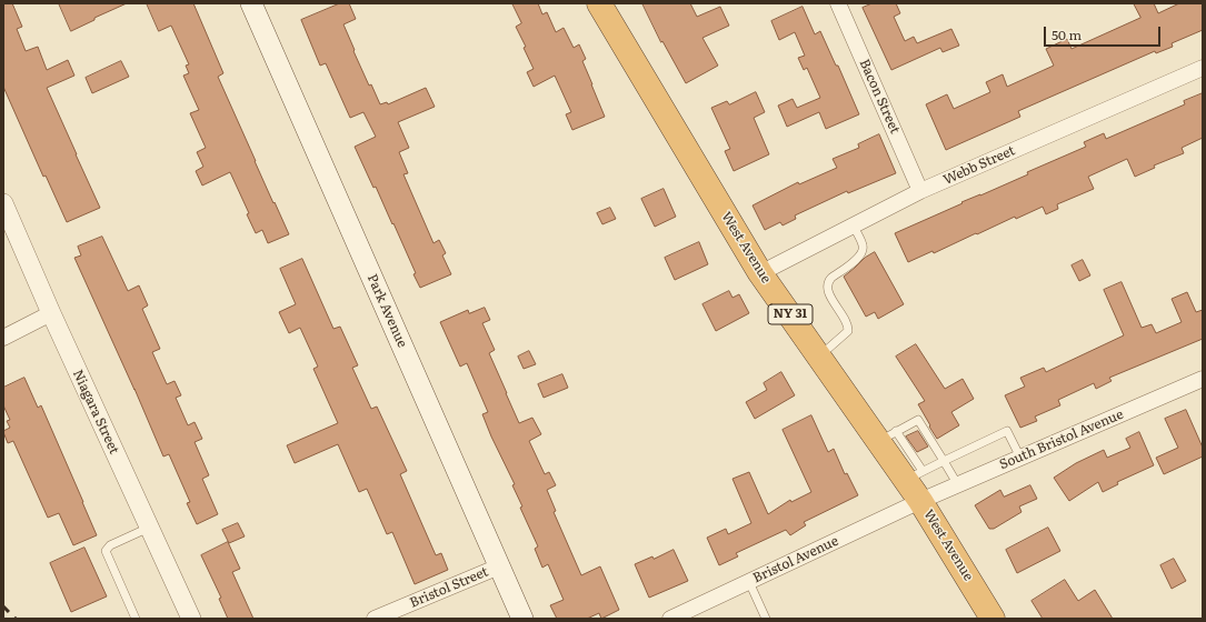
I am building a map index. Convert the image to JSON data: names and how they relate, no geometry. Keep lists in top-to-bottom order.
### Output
{
  "streets": {
    "highway": ["West Avenue", "NY 31"],
    "main road": ["Park Avenue"],
    "street": [
      "Bacon Street",
      "Webb Street",
      "Niagara Street",
      "South Bristol Avenue",
      "Bristol Avenue",
      "Bristol Street"
    ]
  },
  "crossings": [
    ["Bacon Street", "Webb Street"],
    ["Webb Street", "West Avenue"],
    ["West Avenue", "South Bristol Avenue"],
    ["West Avenue", "Bristol Avenue"],
    ["Park Avenue", "Bristol Street"],
    ["South Bristol Avenue", "Bristol Avenue"]
  ],
  "scale_bar": "50 m"
}
